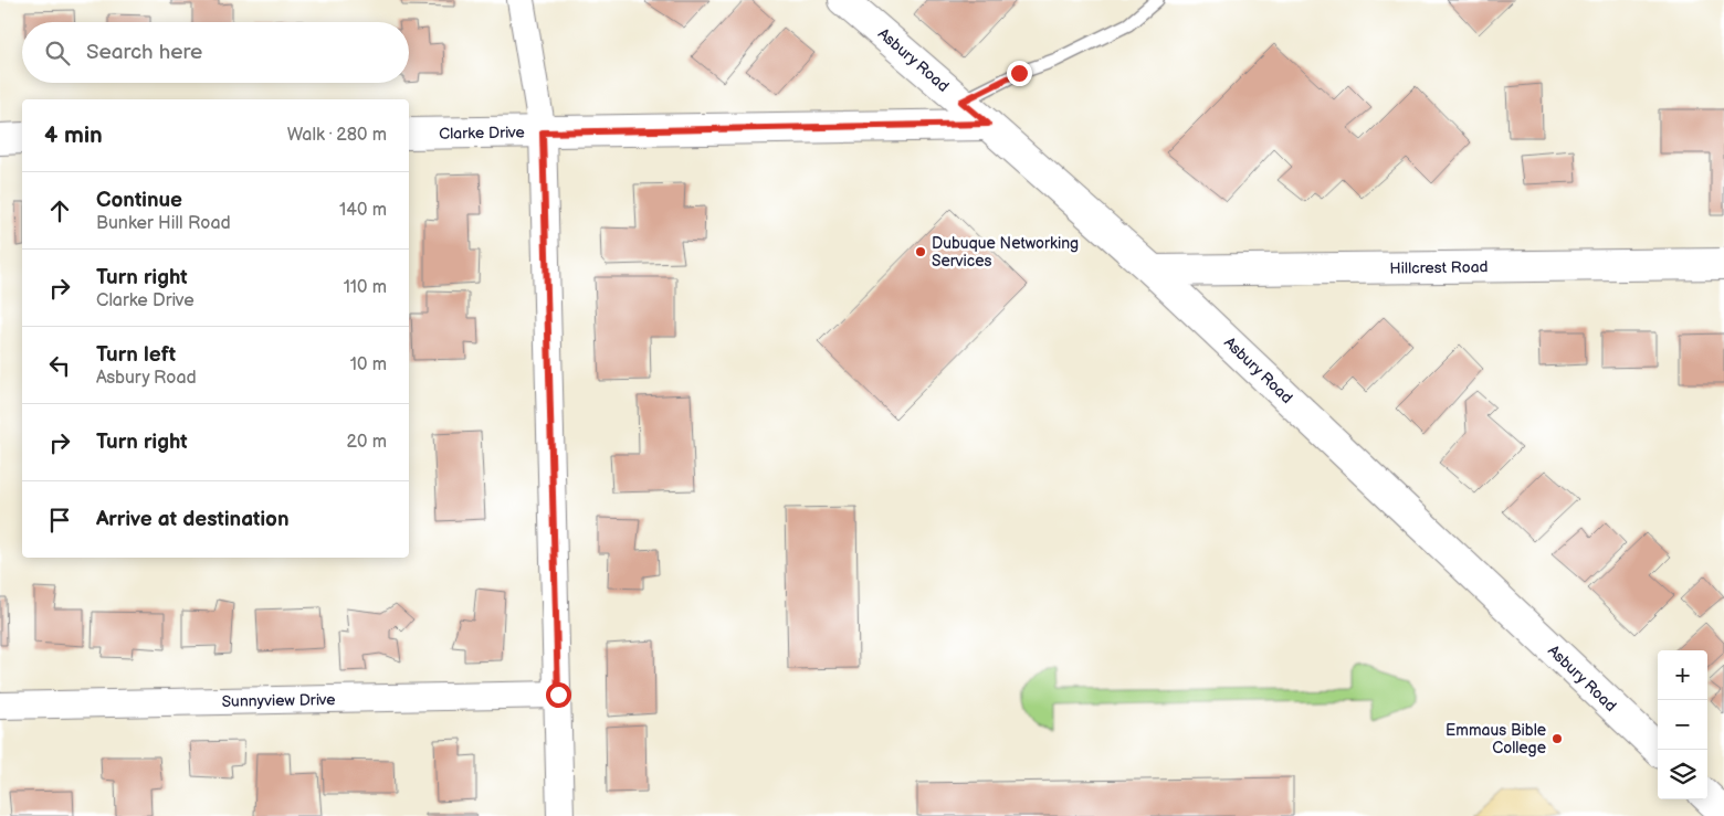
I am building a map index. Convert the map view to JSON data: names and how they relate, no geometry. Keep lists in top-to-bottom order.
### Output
{
  "streets": {
    "street": [
      "Asbury Road",
      "Clarke Drive",
      "Hillcrest Road",
      "Sunnyview Drive"
    ]
  },
  "crossings": [
    ["Asbury Road", "Clarke Drive"],
    ["Asbury Road", "Hillcrest Road"]
  ],
  "places": ["Dubuque Networking Services", "Emmaus Bible College"],
  "page": {
    "search": "Search here",
    "heading": ["4 min", "Walk · 280 m"],
    "list": [
      ["Continue", "Bunker Hill Road", "140 m"],
      ["Turn right", "Clarke Drive", "110 m"],
      ["Turn left", "Asbury Road", "10 m"],
      ["Turn right", "20 m"],
      "Arrive at destination"
    ],
    "map_buttons": ["+", "−"]
  }
}
